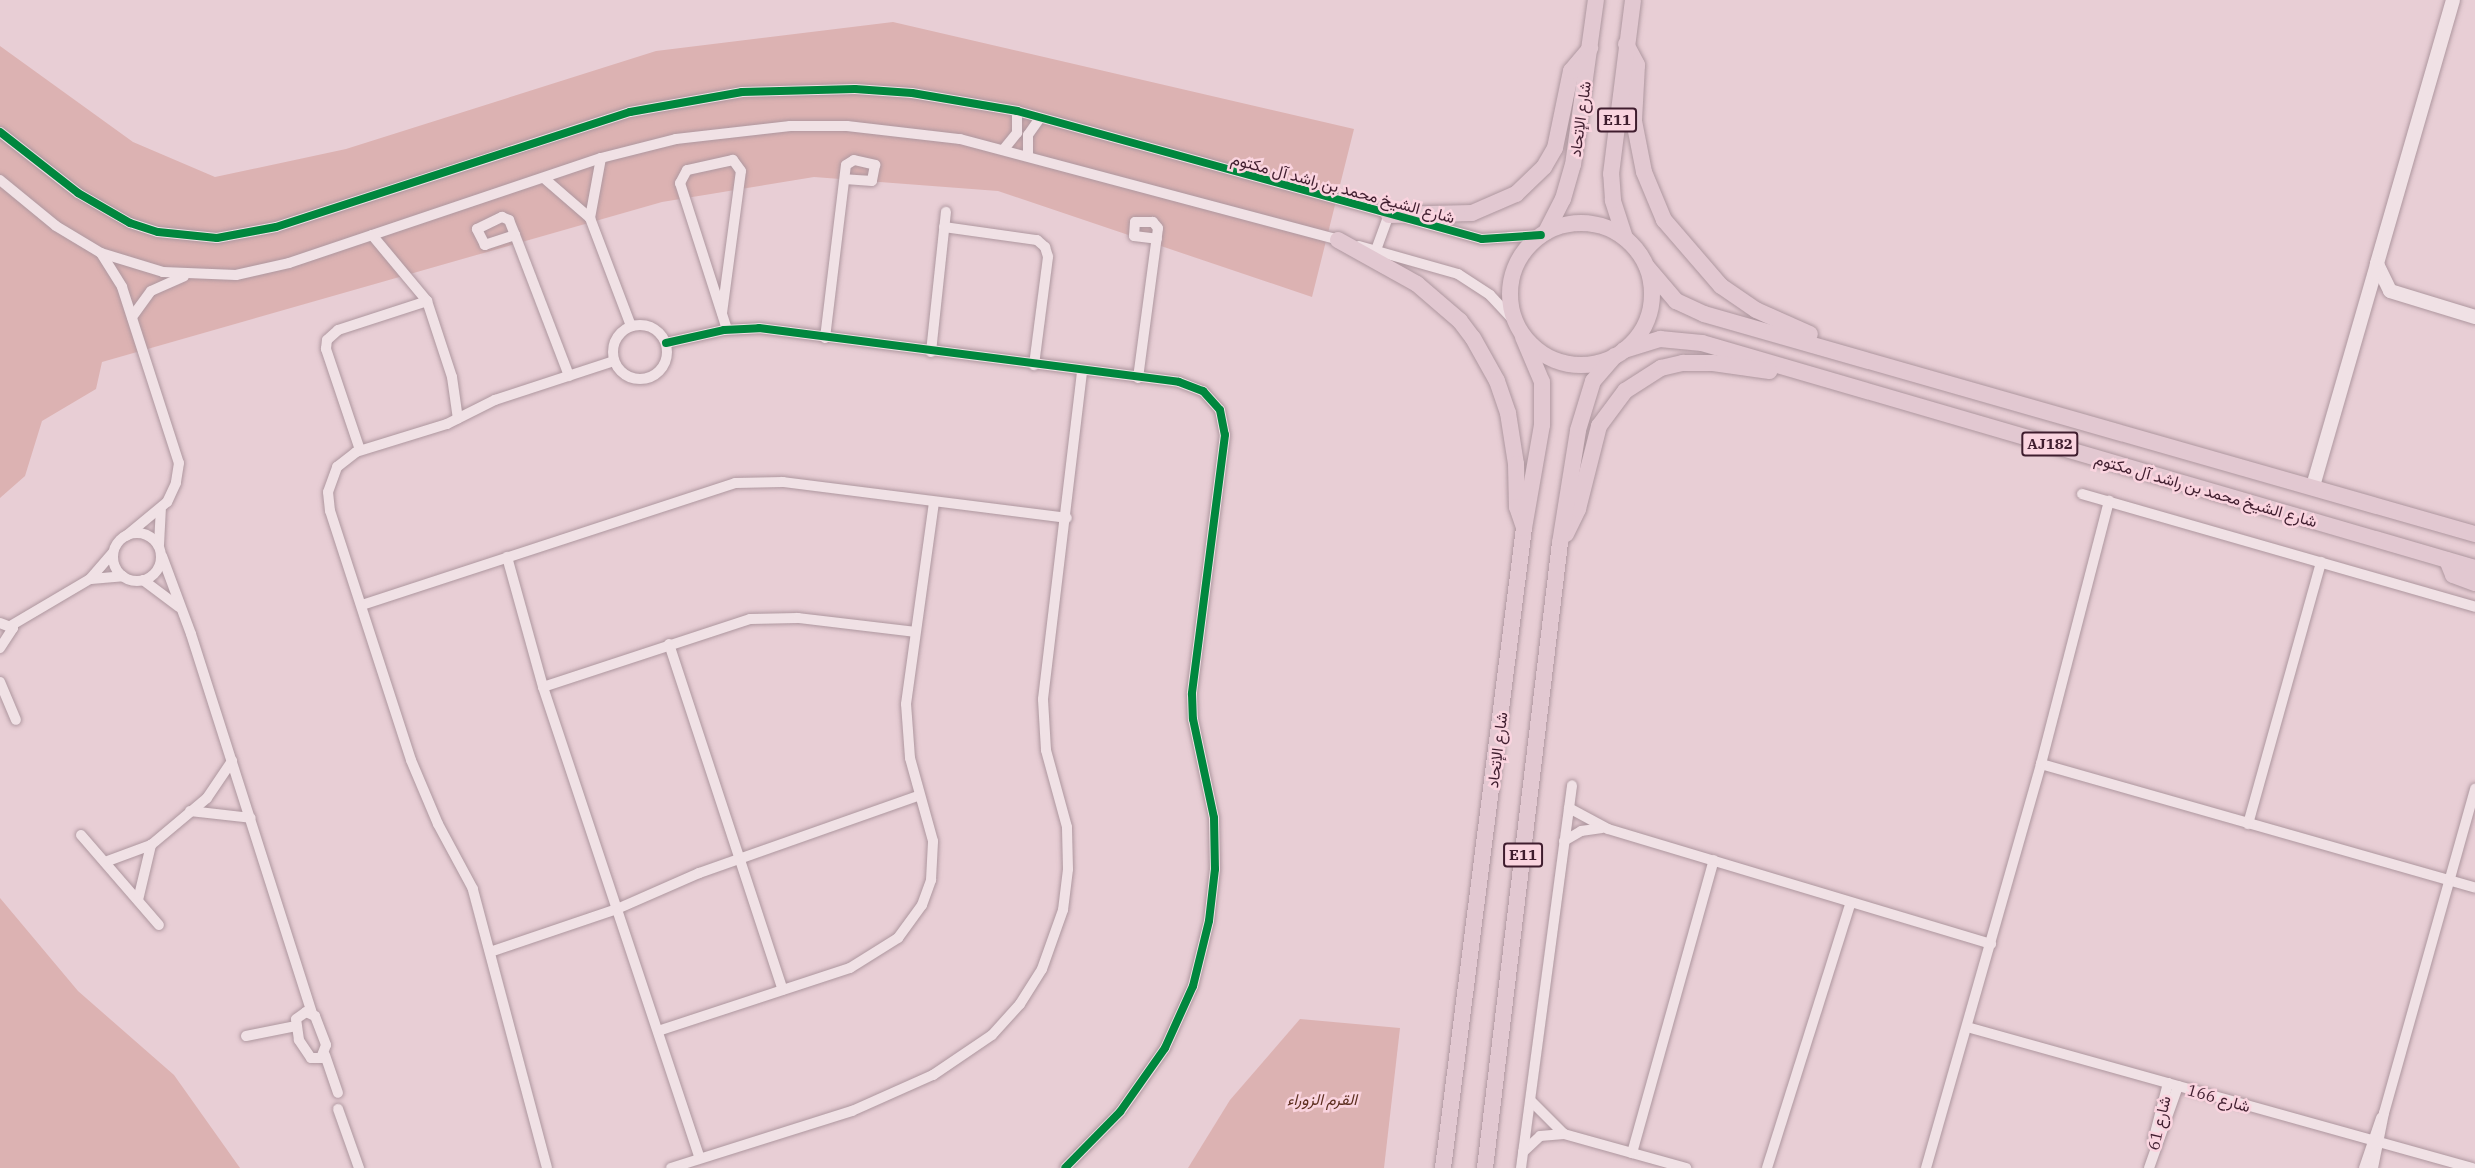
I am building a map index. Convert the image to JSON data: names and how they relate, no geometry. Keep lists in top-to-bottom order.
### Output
{
  "streets": {
    "highway": [
      "شارع الإتحاد",
      "E11",
      "شارع الشيخ محمد بن راشد آل مكتوم",
      "AJ182"
    ],
    "street": ["شارع 166", "شارع 61"]
  },
  "crossings": [
    ["شارع الإتحاد", "E11"],
    ["شارع الإتحاد", "شارع الشيخ محمد بن راشد آل مكتوم"],
    ["E11", "شارع الشيخ محمد بن راشد آل مكتوم"],
    ["شارع 166", "شارع 61"]
  ],
  "parks": ["القرم الزوراء"]
}
